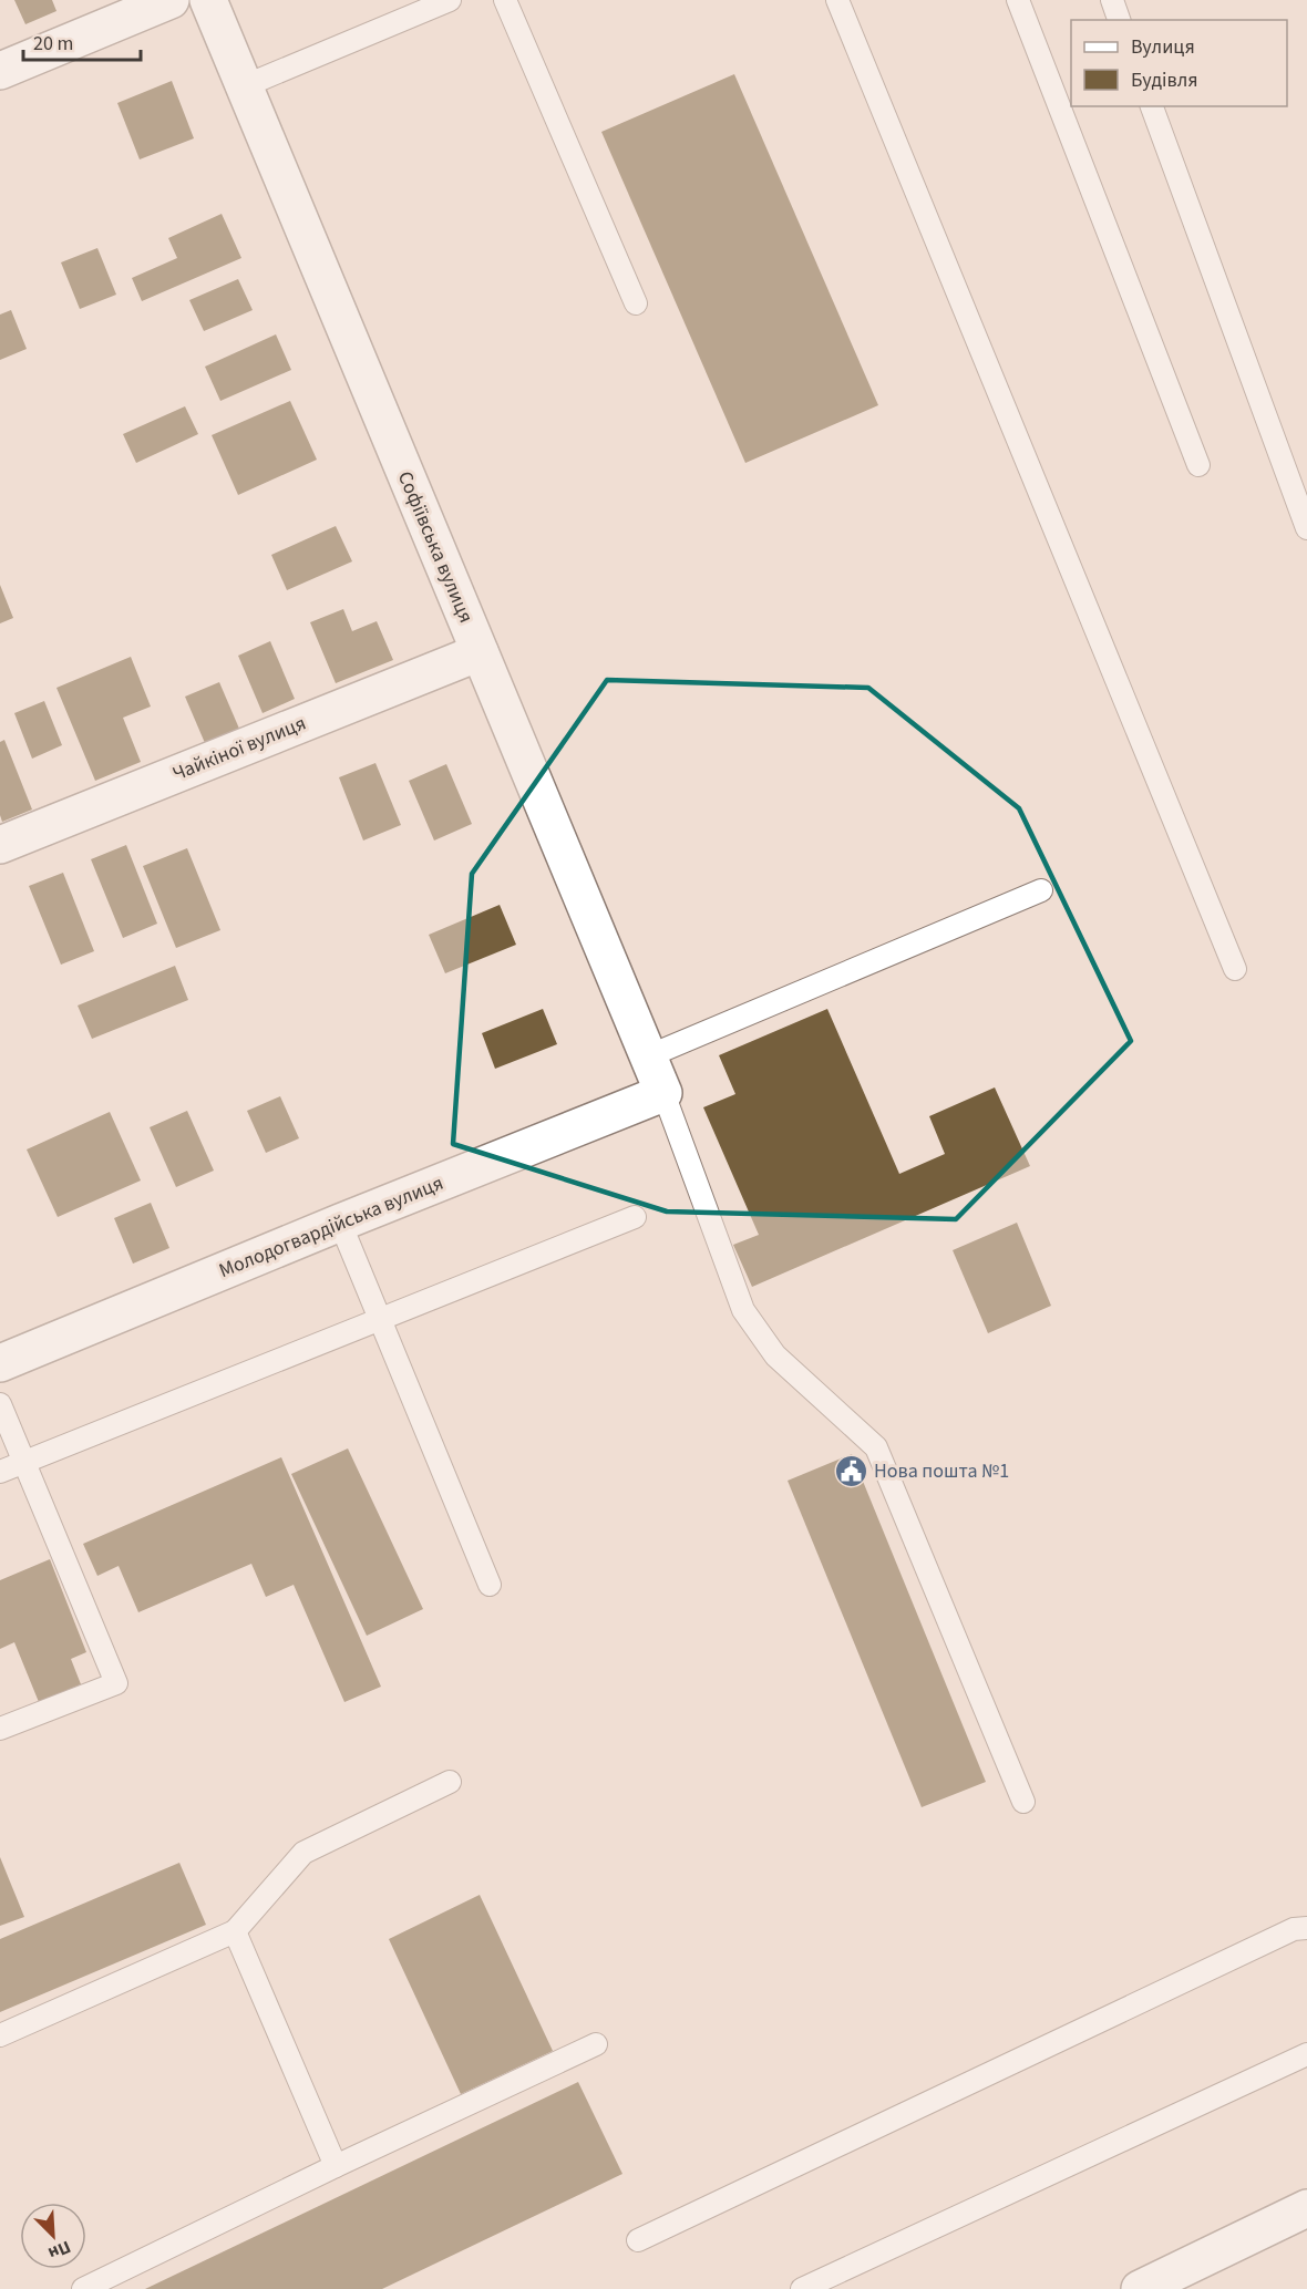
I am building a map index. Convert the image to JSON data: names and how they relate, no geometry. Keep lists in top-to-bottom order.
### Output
{
  "streets": {
    "street": ["Софіївська вулиця", "Чайкіної вулиця", "Молодогвардійська вулиця"]
  },
  "crossings": [
    ["Софіївська вулиця", "Чайкіної вулиця"],
    ["Софіївська вулиця", "Молодогвардійська вулиця"]
  ],
  "places": {
    "public building": ["Нова пошта №1"]
  },
  "legend": ["Вулиця", "Будівля"],
  "scale_bar": "20 m",
  "north": "bottom right"
}
